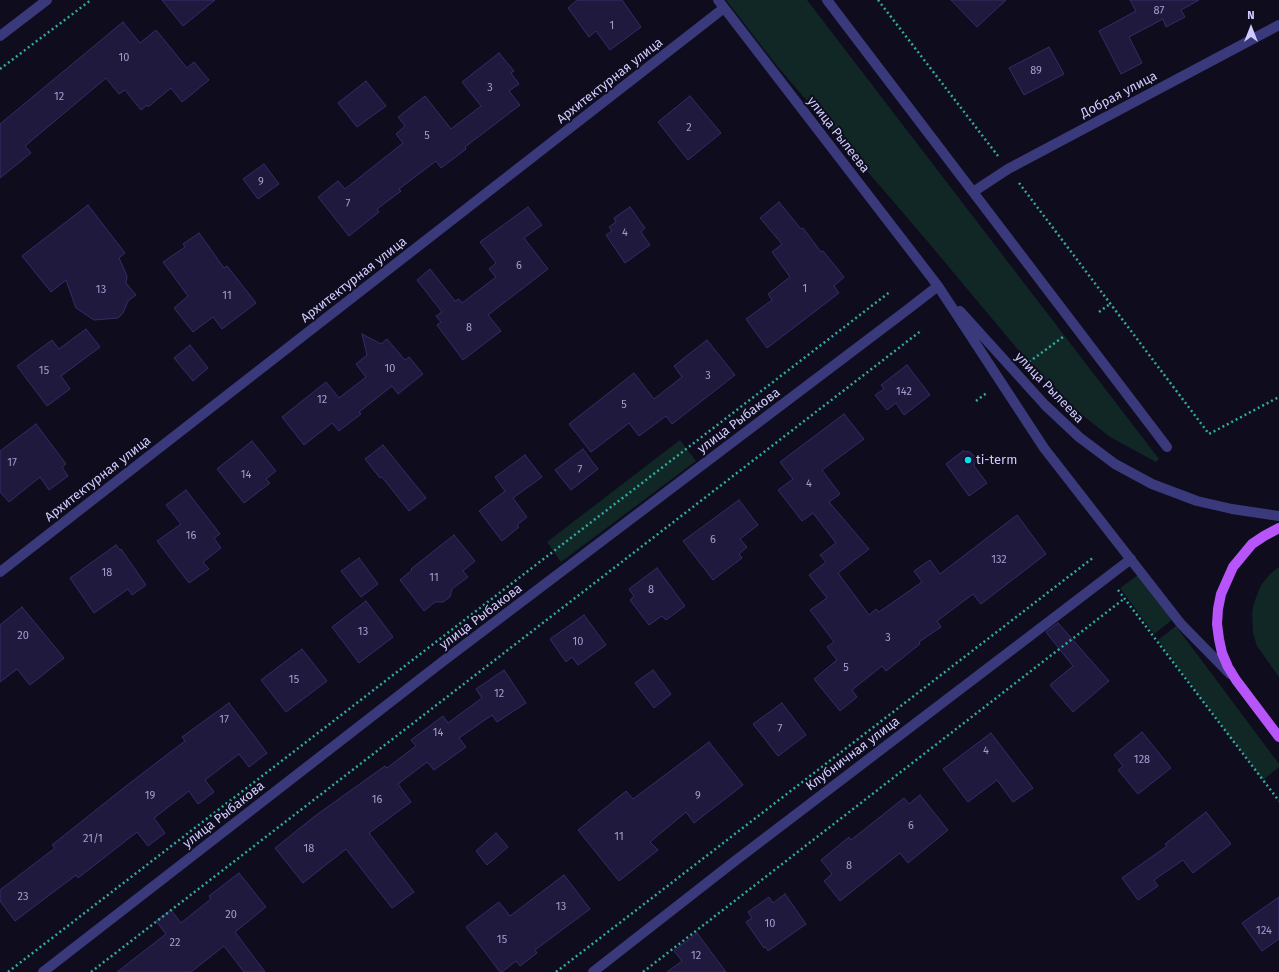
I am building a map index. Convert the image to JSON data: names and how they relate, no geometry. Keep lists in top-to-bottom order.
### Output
{
  "streets": {
    "street": [
      "Архитектурная улица",
      "Добрая улица",
      "улица Рылеева",
      "улица Рыбакова",
      "Клубничная улица"
    ]
  },
  "crossings": [
    ["Архитектурная улица", "улица Рылеева"],
    ["улица Рылеева", "улица Рыбакова"],
    ["улица Рылеева", "Клубничная улица"]
  ],
  "places": ["ti-term"],
  "house_numbers": [
    "87",
    "1",
    "10",
    "89",
    "3",
    "12",
    "2",
    "5",
    "9",
    "7",
    "4",
    "6",
    "1",
    "13",
    "11",
    "8",
    "10",
    "15",
    "3",
    "142",
    "12",
    "5",
    "17",
    "7",
    "14",
    "4",
    "16",
    "6",
    "132",
    "18",
    "11",
    "8",
    "13",
    "20",
    "3",
    "10",
    "5",
    "15",
    "12",
    "17",
    "7",
    "14",
    "4",
    "128",
    "19",
    "9",
    "16",
    "6",
    "11",
    "21/1",
    "18",
    "8",
    "23",
    "13",
    "20",
    "10",
    "124",
    "15",
    "22",
    "12"
  ],
  "north": "top"
}
